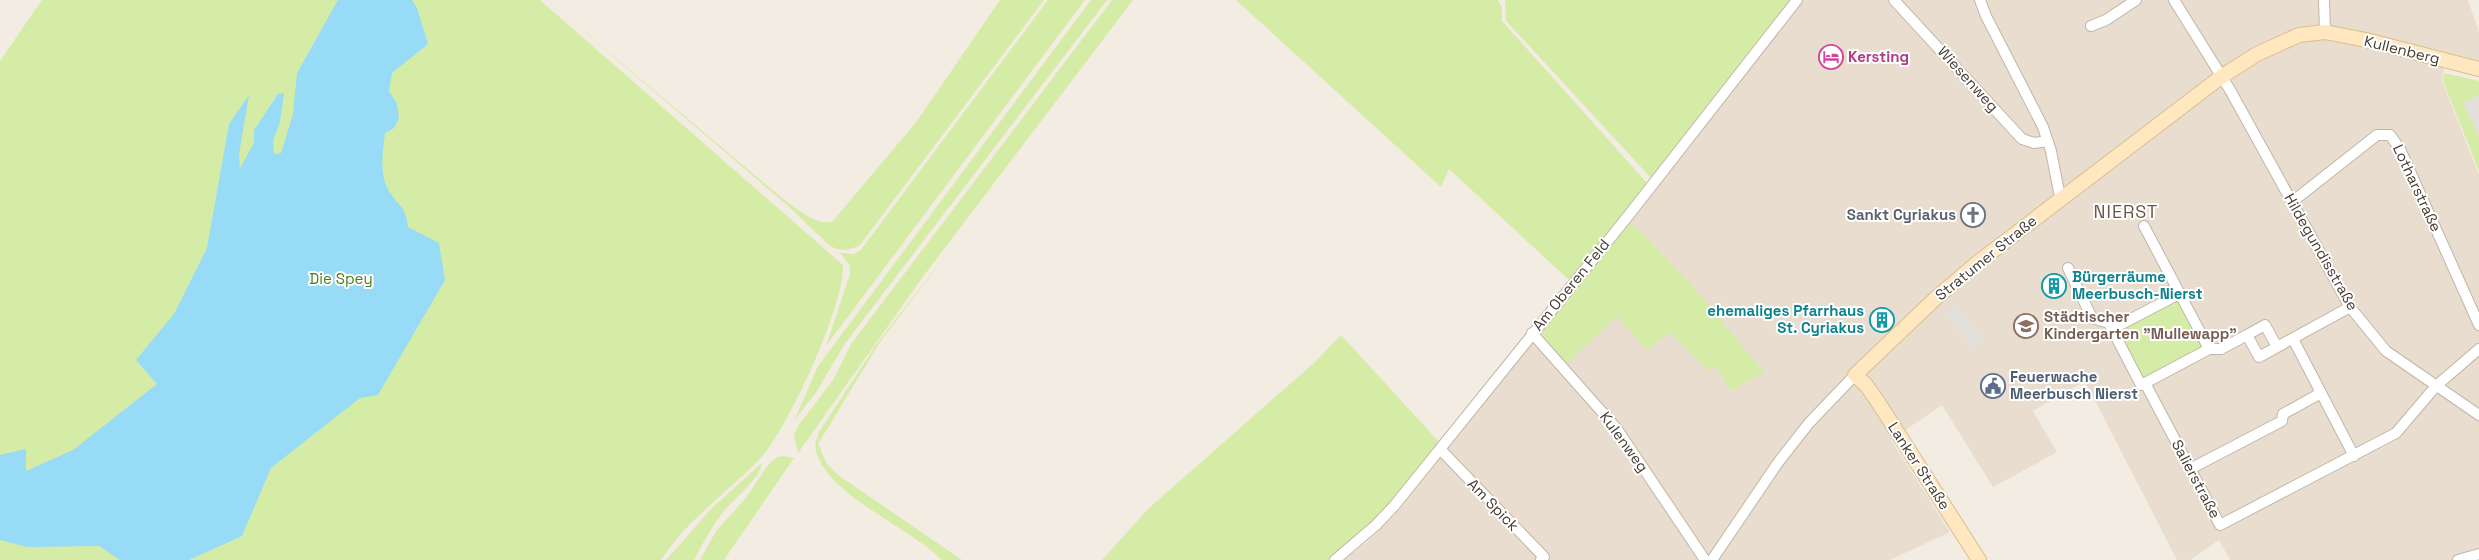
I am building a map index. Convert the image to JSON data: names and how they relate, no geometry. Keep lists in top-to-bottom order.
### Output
{
  "streets": {
    "street": [
      "Kullenberg",
      "Wiesenweg",
      "Lotharstraße",
      "Hildegundisstraße",
      "Stratumer Straße",
      "Am Oberen Feld",
      "Kulenweg",
      "Lanker Straße",
      "Salierstraße",
      "Am Spick"
    ]
  },
  "crossings": [
    ["Kullenberg", "Stratumer Straße"],
    ["Lotharstraße", "Hildegundisstraße"],
    ["Hildegundisstraße", "Stratumer Straße"],
    ["Hildegundisstraße", "Salierstraße"],
    ["Stratumer Straße", "Lanker Straße"],
    ["Am Oberen Feld", "Kulenweg"],
    ["Am Oberen Feld", "Am Spick"]
  ],
  "districts": ["NIERST"],
  "parks": ["Die Spey"],
  "places": {
    "hotel": ["Kersting"],
    "church": ["Sankt Cyriakus"],
    "building": ["Bürgerräume Meerbusch-Nierst", "ehemaliges Pfarrhaus St. Cyriakus"],
    "school or university": ["Städtischer Kindergarten \"Mullewapp\""],
    "public building": ["Feuerwache Meerbusch Nierst"]
  }
}
